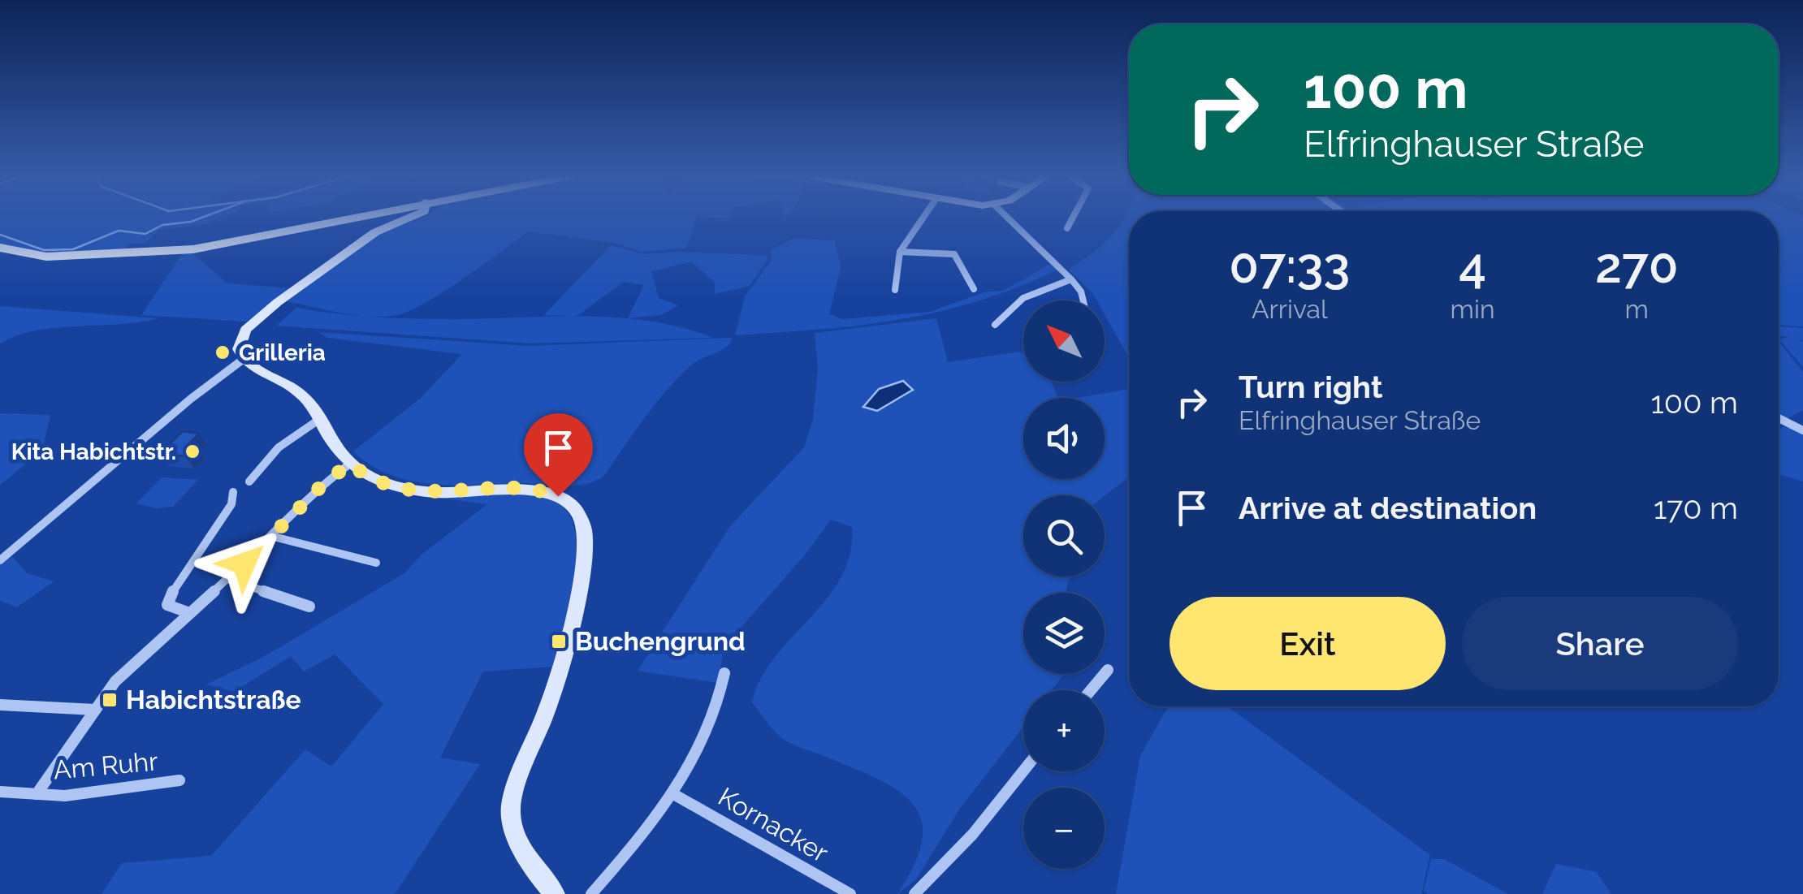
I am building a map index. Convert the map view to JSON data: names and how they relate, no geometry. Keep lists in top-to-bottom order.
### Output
{
  "streets": {
    "street": ["Am Ruhr", "Kornacker"]
  },
  "places": {
    "other": ["Grilleria", "Kita Habichtstr."],
    "transit": ["Buchengrund", "Habichtstraße"]
  },
  "north": "top left",
  "page": {
    "turn": ["100 m", "Elfringhauser Straße"],
    "eta": [
      "07:33",
      "Arrival",
      "4",
      "min",
      "270",
      "m"
    ],
    "map_buttons": ["+", "−"],
    "list": [
      {
        "name": "Turn right",
        "note": "Elfringhauser Straße",
        "value": "100 m"
      },
      {
        "name": "Arrive at destination",
        "value": "170 m"
      }
    ],
    "buttons": ["Exit", "Share"]
  }
}
